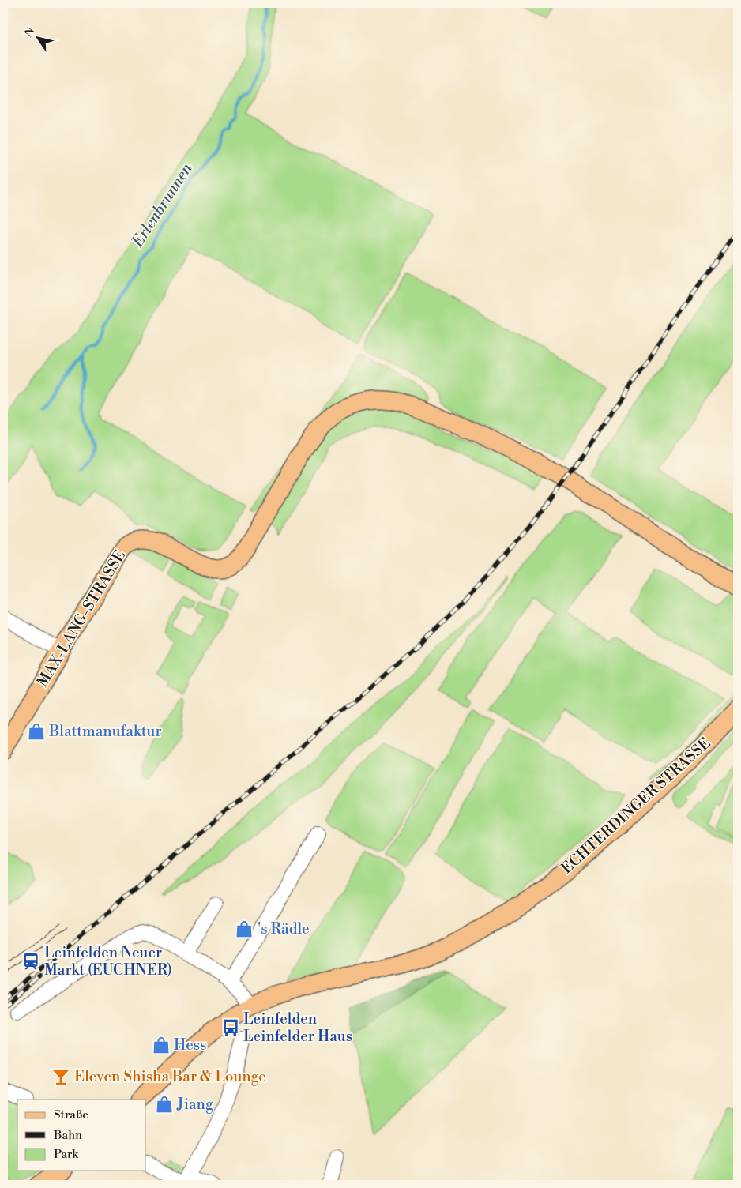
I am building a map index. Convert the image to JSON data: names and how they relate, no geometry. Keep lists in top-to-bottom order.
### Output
{
  "streets": {
    "main road": ["MAX-LANG-STRASSE", "ECHTERDINGER STRASSE"]
  },
  "water": ["Erlenbrunnen"],
  "places": {
    "shop": [
      "Blattmanufaktur",
      "'s Rädle",
      "Hess",
      "Jiang"
    ],
    "station": ["Leinfelden Neuer Markt (EUCHNER)"],
    "bus stop": ["Leinfelden Leinfelder Haus"],
    "bar": ["Eleven Shisha Bar & Lounge"]
  },
  "legend": ["Straße", "Bahn", "Park"],
  "north": "top left"
}
